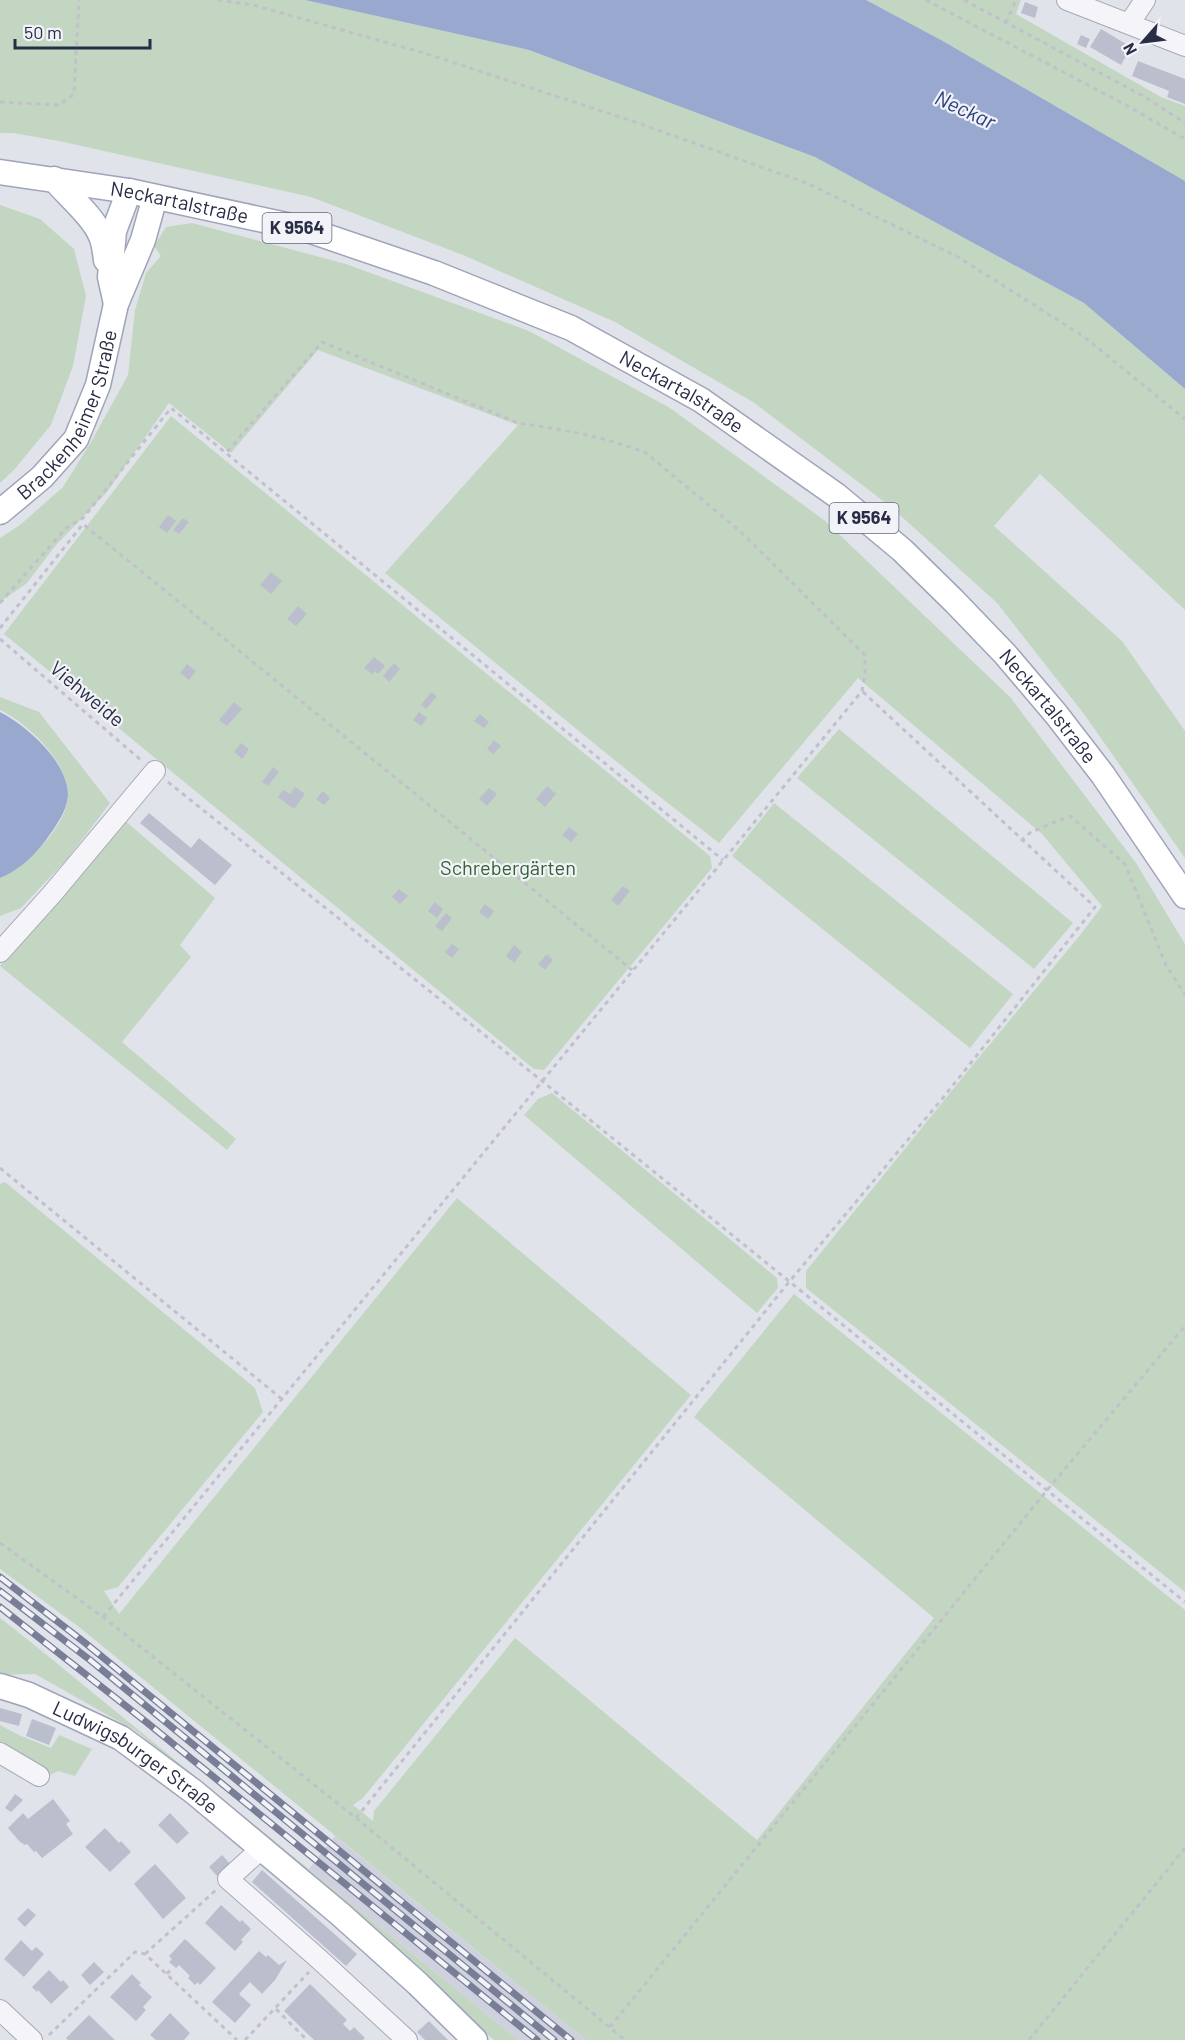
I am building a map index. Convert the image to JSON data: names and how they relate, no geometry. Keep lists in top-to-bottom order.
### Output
{
  "streets": {
    "main road": [
      "Neckartalstraße",
      "K 9564",
      "Brackenheimer Straße",
      "Ludwigsburger Straße"
    ],
    "path": ["Viehweide"]
  },
  "crossings": [
    ["Neckartalstraße", "Brackenheimer Straße"]
  ],
  "water": ["Neckar"],
  "parks": ["Schrebergärten"],
  "scale_bar": "50 m",
  "north": "bottom left"
}
